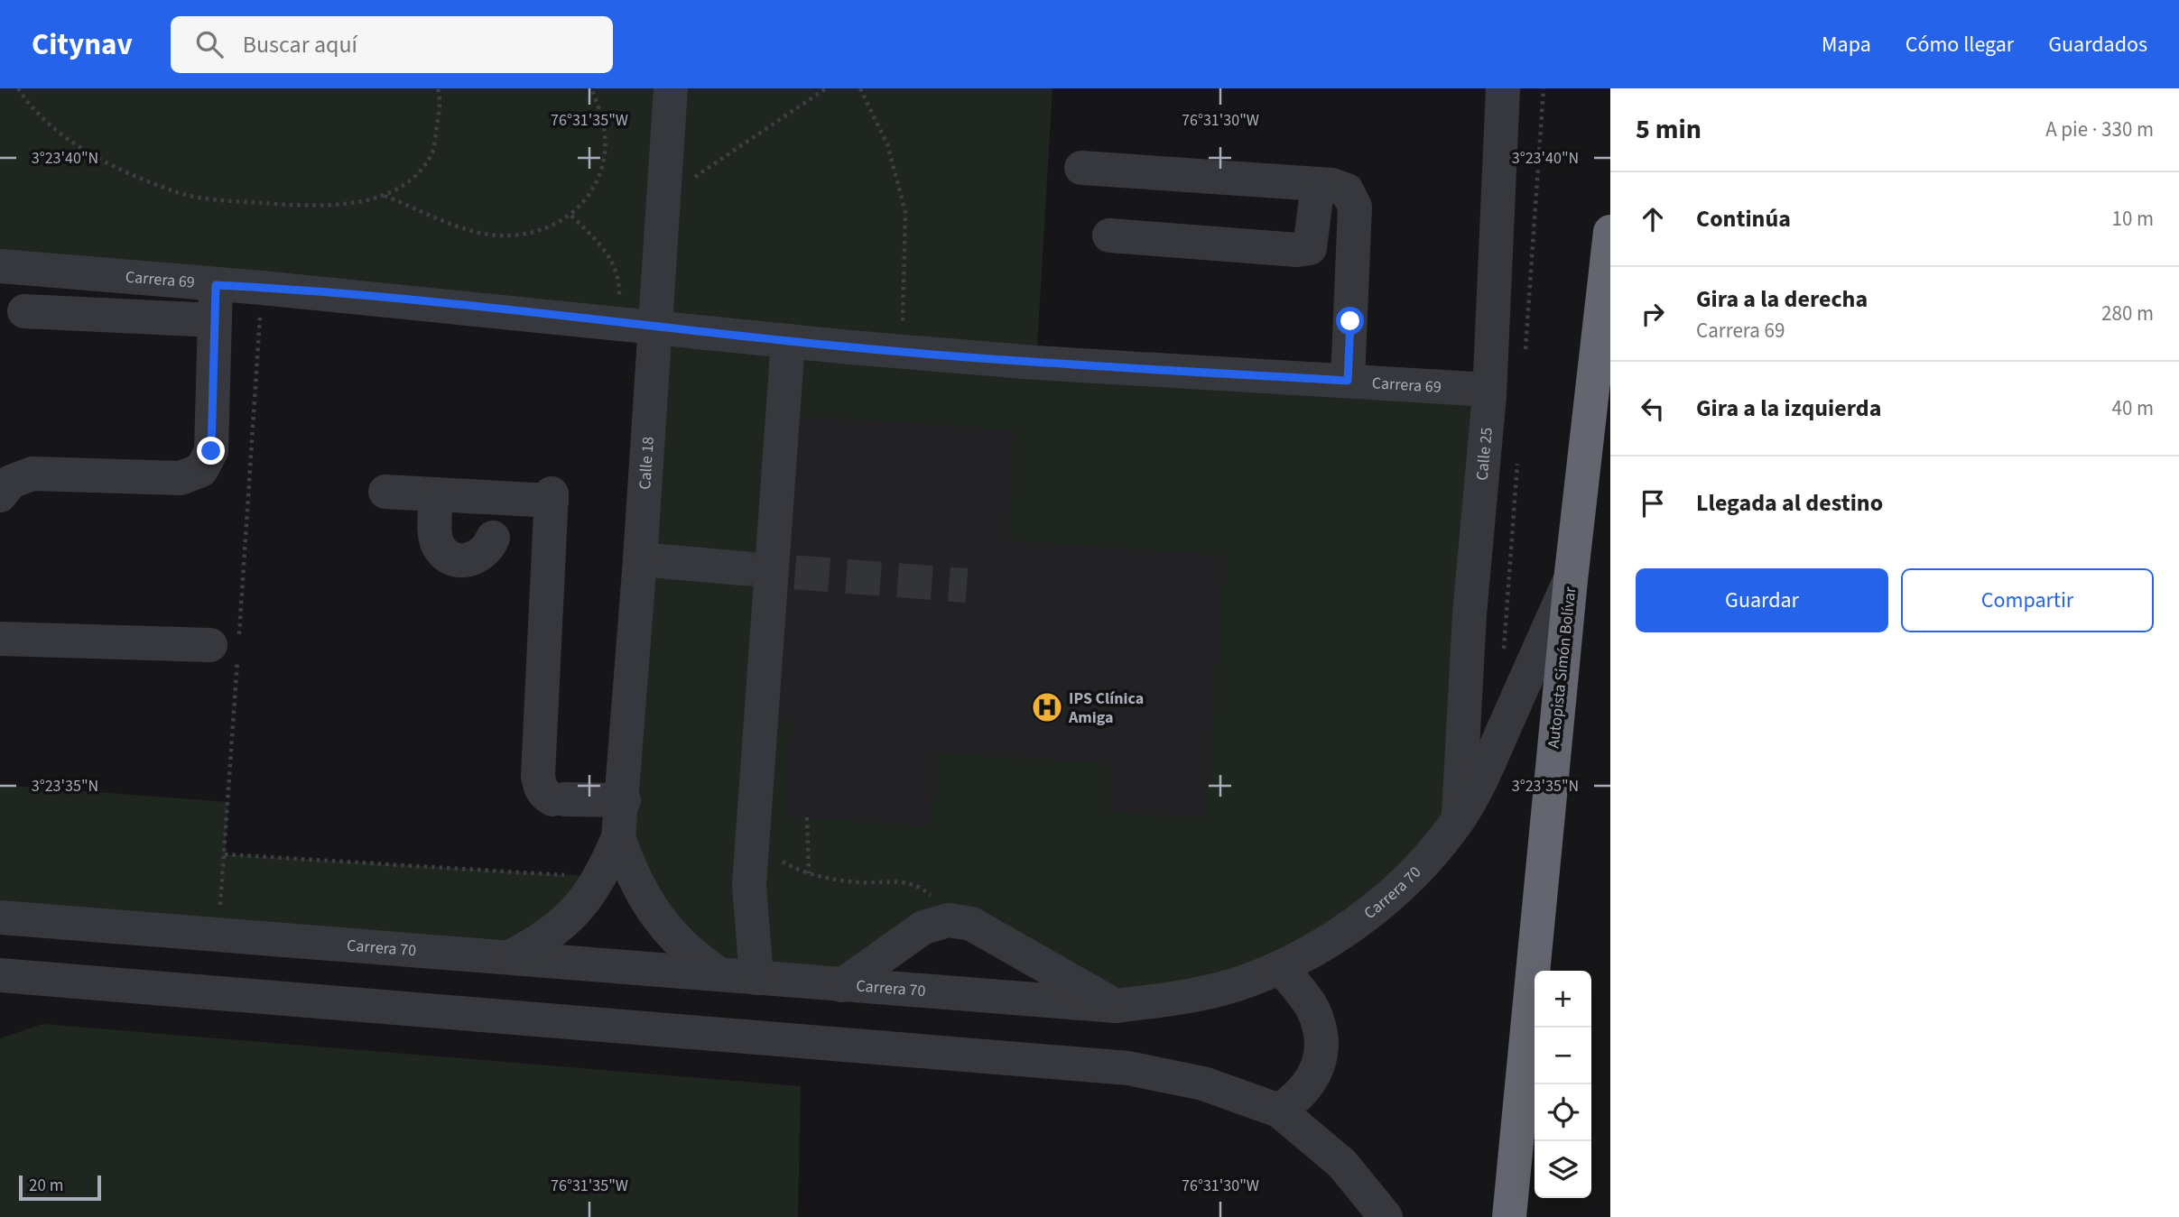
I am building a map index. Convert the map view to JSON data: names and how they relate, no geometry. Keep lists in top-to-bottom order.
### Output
{
  "streets": {
    "highway": ["Autopista Simón Bolívar"],
    "street": [
      "Carrera 69",
      "Calle 25",
      "Calle 18",
      "Carrera 70"
    ]
  },
  "crossings": [
    ["Carrera 69", "Calle 25"],
    ["Carrera 69", "Calle 18"],
    ["Calle 25", "Carrera 70"],
    ["Calle 18", "Carrera 70"],
    ["Autopista Simón Bolívar", "Carrera 70"]
  ],
  "places": {
    "hospital": ["IPS Clínica Amiga"]
  },
  "scale_bar": "20 m",
  "page": {
    "header": "Citynav",
    "search": "Buscar aquí",
    "nav": ["Mapa", "Cómo llegar", "Guardados"],
    "heading": ["5 min", "A pie · 330 m"],
    "list": [
      ["Continúa", "10 m"],
      ["Gira a la derecha", "Carrera 69", "280 m"],
      ["Gira a la izquierda", "40 m"],
      "Llegada al destino"
    ],
    "buttons": ["Guardar", "Compartir"],
    "map_buttons": ["+", "−"],
    "scale": "20 m"
  },
  "coordinates": [
    "76°31'35\"W",
    "76°31'30\"W",
    "3°23'40\"N",
    "3°23'35\"N"
  ]
}
